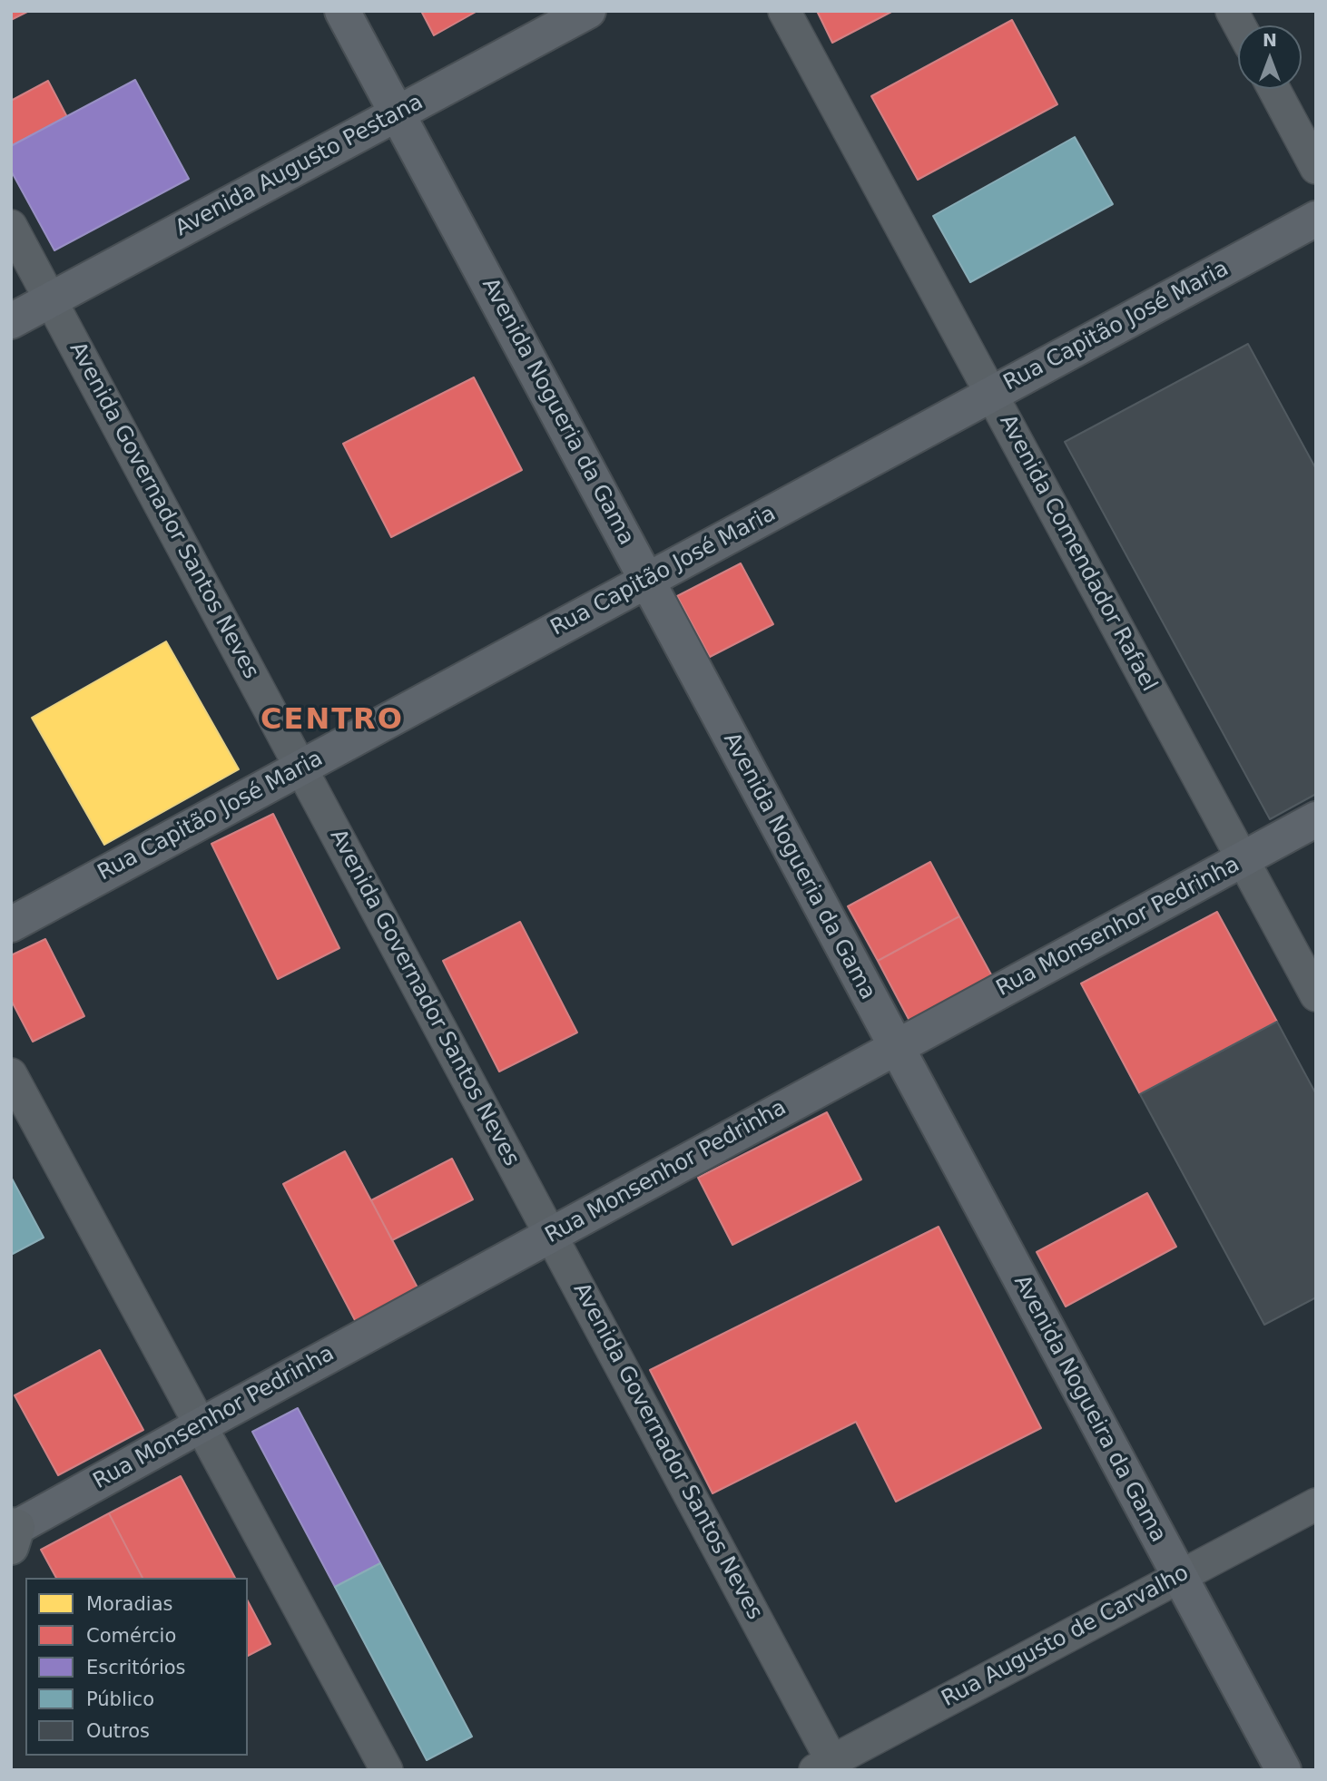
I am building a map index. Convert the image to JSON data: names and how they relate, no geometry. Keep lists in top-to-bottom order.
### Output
{
  "streets": {
    "main road": [
      "Avenida Augusto Pestana",
      "Rua Capitão José Maria",
      "Avenida Nogueria da Gama",
      "Rua Monsenhor Pedrinha",
      "Avenida Nogueira da Gama"
    ],
    "street": ["Avenida Governador Santos Neves", "Avenida Comendador Rafael", "Rua Augusto de Carvalho"]
  },
  "crossings": [
    ["Avenida Augusto Pestana", "Avenida Nogueria da Gama"],
    ["Avenida Augusto Pestana", "Avenida Governador Santos Neves"],
    ["Rua Capitão José Maria", "Avenida Nogueria da Gama"],
    ["Rua Capitão José Maria", "Avenida Governador Santos Neves"],
    ["Rua Capitão José Maria", "Avenida Comendador Rafael"],
    ["Avenida Nogueria da Gama", "Rua Monsenhor Pedrinha"],
    ["Avenida Nogueria da Gama", "Avenida Nogueira da Gama"],
    ["Avenida Governador Santos Neves", "Rua Monsenhor Pedrinha"],
    ["Avenida Governador Santos Neves", "Rua Augusto de Carvalho"],
    ["Avenida Comendador Rafael", "Rua Monsenhor Pedrinha"],
    ["Rua Monsenhor Pedrinha", "Avenida Nogueira da Gama"],
    ["Avenida Nogueira da Gama", "Rua Augusto de Carvalho"]
  ],
  "districts": ["CENTRO"],
  "legend": [
    "Moradias",
    "Comércio",
    "Escritórios",
    "Público",
    "Outros"
  ],
  "north": "top"
}
